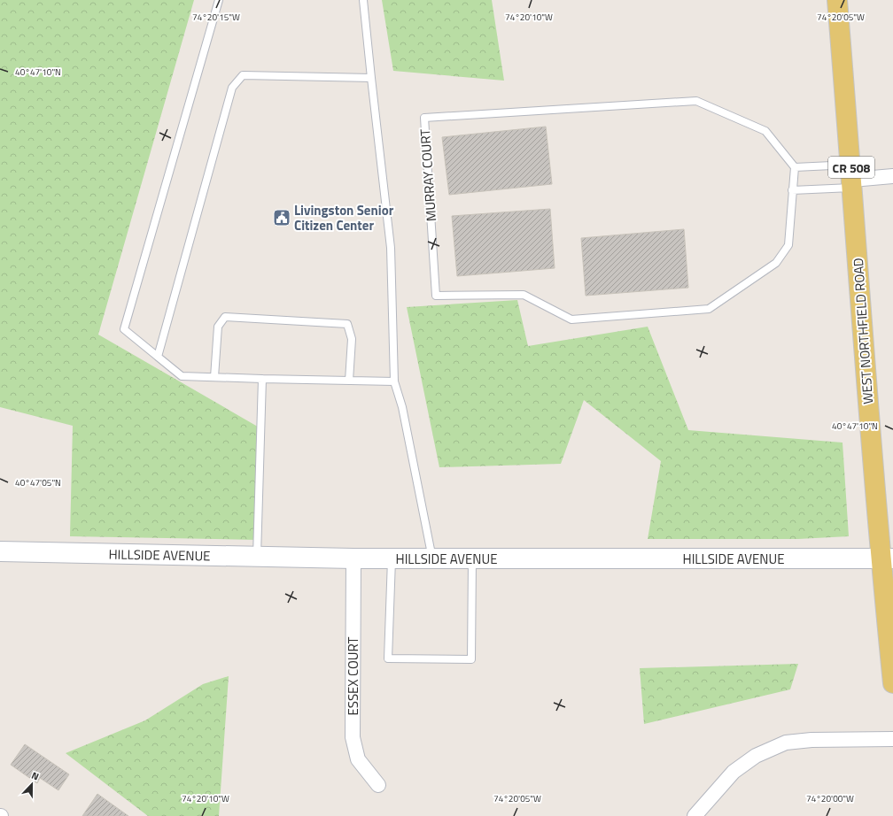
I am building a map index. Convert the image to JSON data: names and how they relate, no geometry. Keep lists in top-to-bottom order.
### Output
{
  "streets": {
    "main road": ["CR 508", "WEST NORTHFIELD ROAD"],
    "street": ["HILLSIDE AVENUE", "ESSEX COURT"],
    "lane": ["MURRAY COURT"]
  },
  "crossings": [
    ["WEST NORTHFIELD ROAD", "HILLSIDE AVENUE"],
    ["HILLSIDE AVENUE", "ESSEX COURT"]
  ],
  "places": {
    "public building": ["Livingston Senior Citizen Center"]
  },
  "north": "top",
  "coordinates": [
    "74°20'15\"W",
    "74°20'10\"W",
    "74°20'05\"W",
    "40°47'10\"N",
    "40°47'05\"N",
    "74°20'00\"W"
  ]
}
